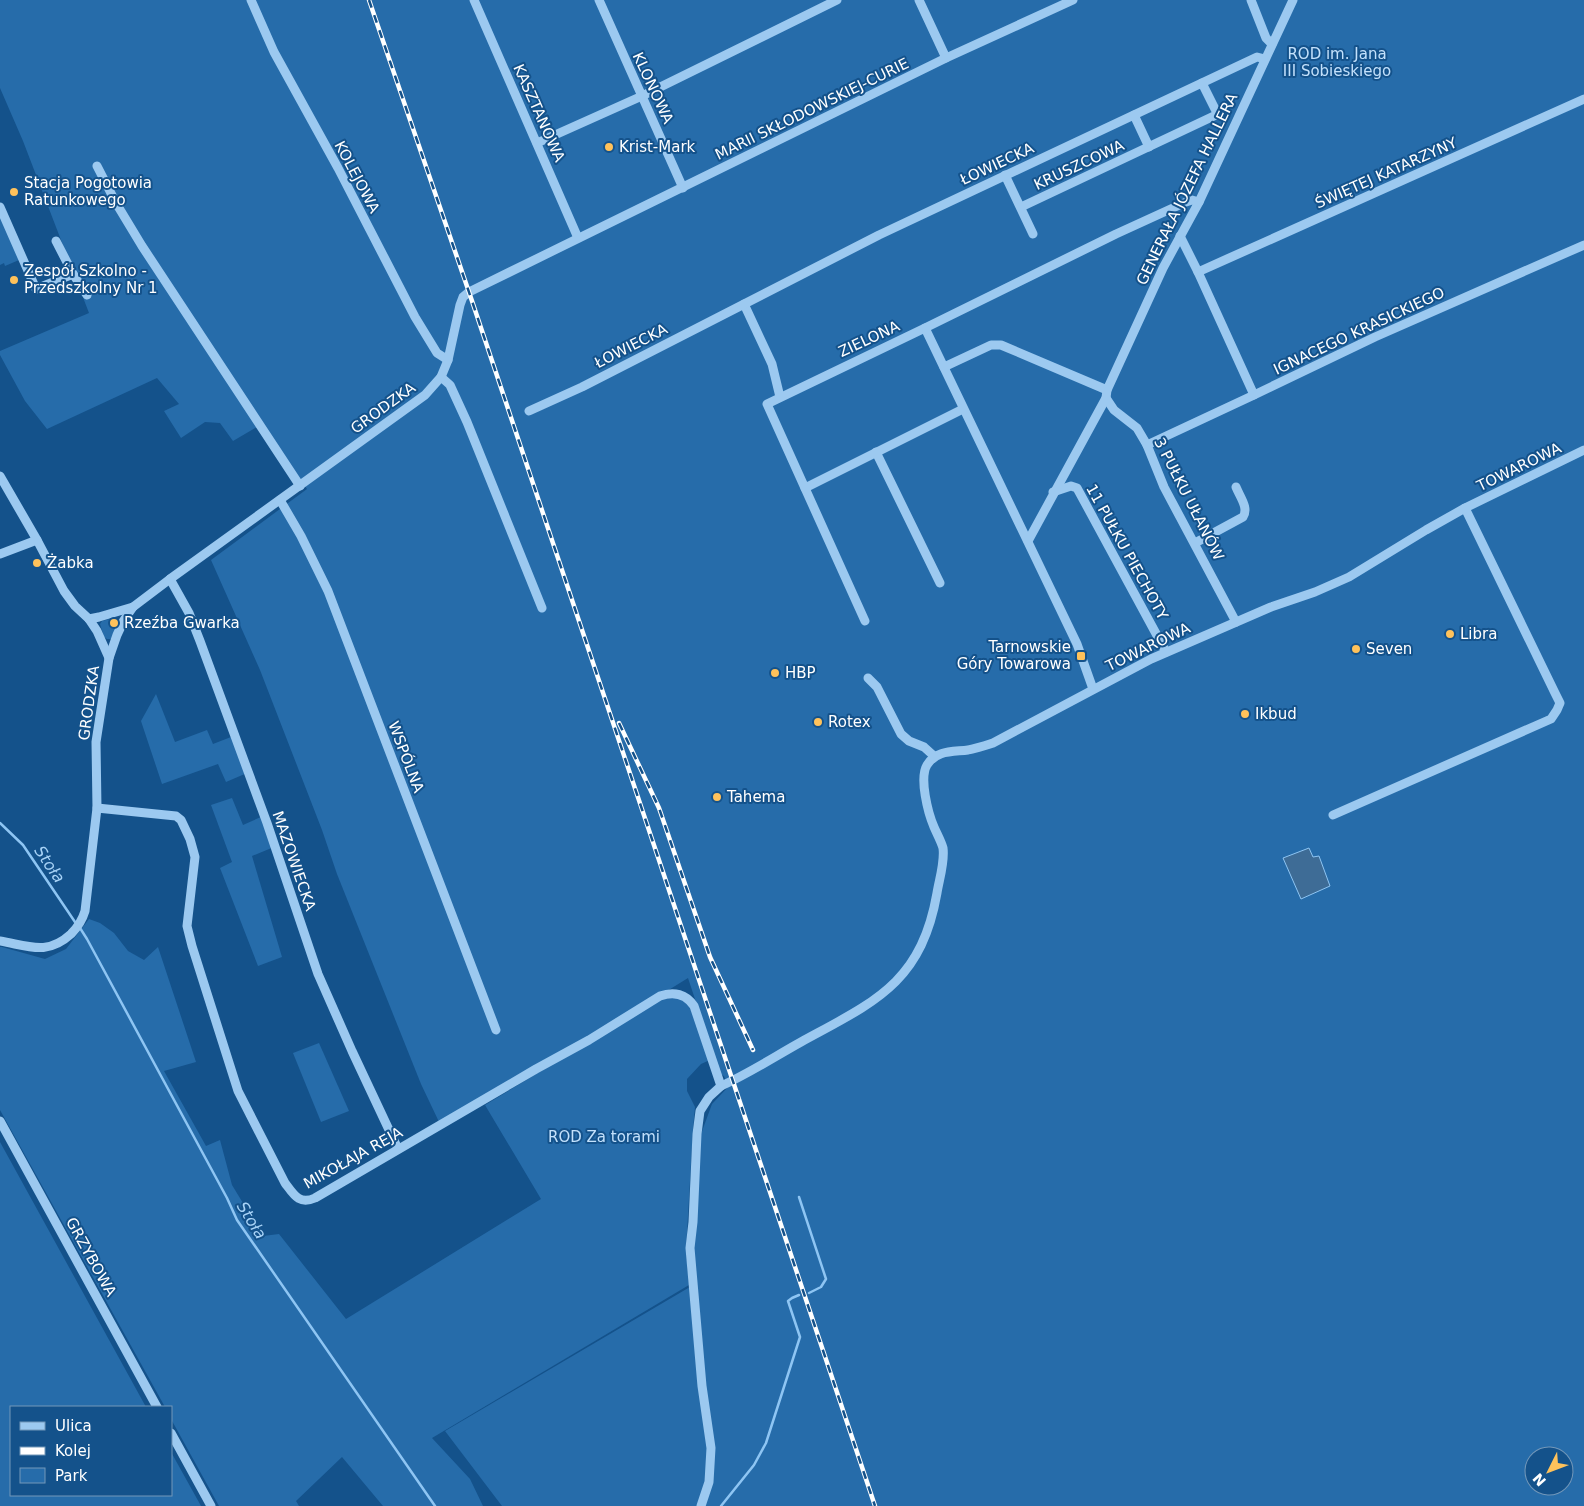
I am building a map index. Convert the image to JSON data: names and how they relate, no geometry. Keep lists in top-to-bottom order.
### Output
{
  "streets": {
    "street": [
      "KLONOWA",
      "MARII SKŁODOWSKIEJ-CURIE",
      "KASZTANOWA",
      "ŁOWIECKA",
      "KRUSZCOWA",
      "ŚWIĘTEJ KATARZYNY",
      "KOLEJOWA",
      "GENERAŁA JÓZEFA HALLERA",
      "IGNACEGO KRASICKIEGO",
      "ZIELONA",
      "GRODZKA",
      "TOWAROWA",
      "3 PUŁKU UŁANÓW",
      "11 PUŁKU PIECHOTY",
      "WSPÓLNA",
      "MAZOWIECKA",
      "MIKOŁAJA REJA",
      "GRZYBOWA"
    ]
  },
  "crossings": [
    ["KLONOWA", "MARII SKŁODOWSKIEJ-CURIE"],
    ["MARII SKŁODOWSKIEJ-CURIE", "KASZTANOWA"],
    ["MARII SKŁODOWSKIEJ-CURIE", "KOLEJOWA"],
    ["MARII SKŁODOWSKIEJ-CURIE", "GRODZKA"],
    ["ŁOWIECKA", "KRUSZCOWA"],
    ["ŁOWIECKA", "GENERAŁA JÓZEFA HALLERA"],
    ["KOLEJOWA", "GRODZKA"],
    ["GENERAŁA JÓZEFA HALLERA", "ZIELONA"],
    ["GENERAŁA JÓZEFA HALLERA", "3 PUŁKU UŁANÓW"],
    ["GENERAŁA JÓZEFA HALLERA", "11 PUŁKU PIECHOTY"],
    ["IGNACEGO KRASICKIEGO", "3 PUŁKU UŁANÓW"],
    ["GRODZKA", "WSPÓLNA"],
    ["GRODZKA", "MAZOWIECKA"],
    ["GRODZKA", "MIKOŁAJA REJA"],
    ["TOWAROWA", "3 PUŁKU UŁANÓW"],
    ["TOWAROWA", "11 PUŁKU PIECHOTY"],
    ["MAZOWIECKA", "MIKOŁAJA REJA"]
  ],
  "water": ["Stoła"],
  "parks": ["ROD im. Jana III Sobieskiego", "ROD Za torami"],
  "places": {
    "other": [
      "Krist-Mark",
      "Stacja Pogotowia Ratunkowego",
      "Zespół Szkolno - Przedszkolny Nr 1",
      "Żabka",
      "Rzeźba Gwarka",
      "Libra",
      "Seven",
      "HBP",
      "Ikbud",
      "Rotex",
      "Tahema"
    ],
    "transit": ["Tarnowskie Góry Towarowa"]
  },
  "legend": ["Ulica", "Kolej", "Park"],
  "north": "bottom left"
}
